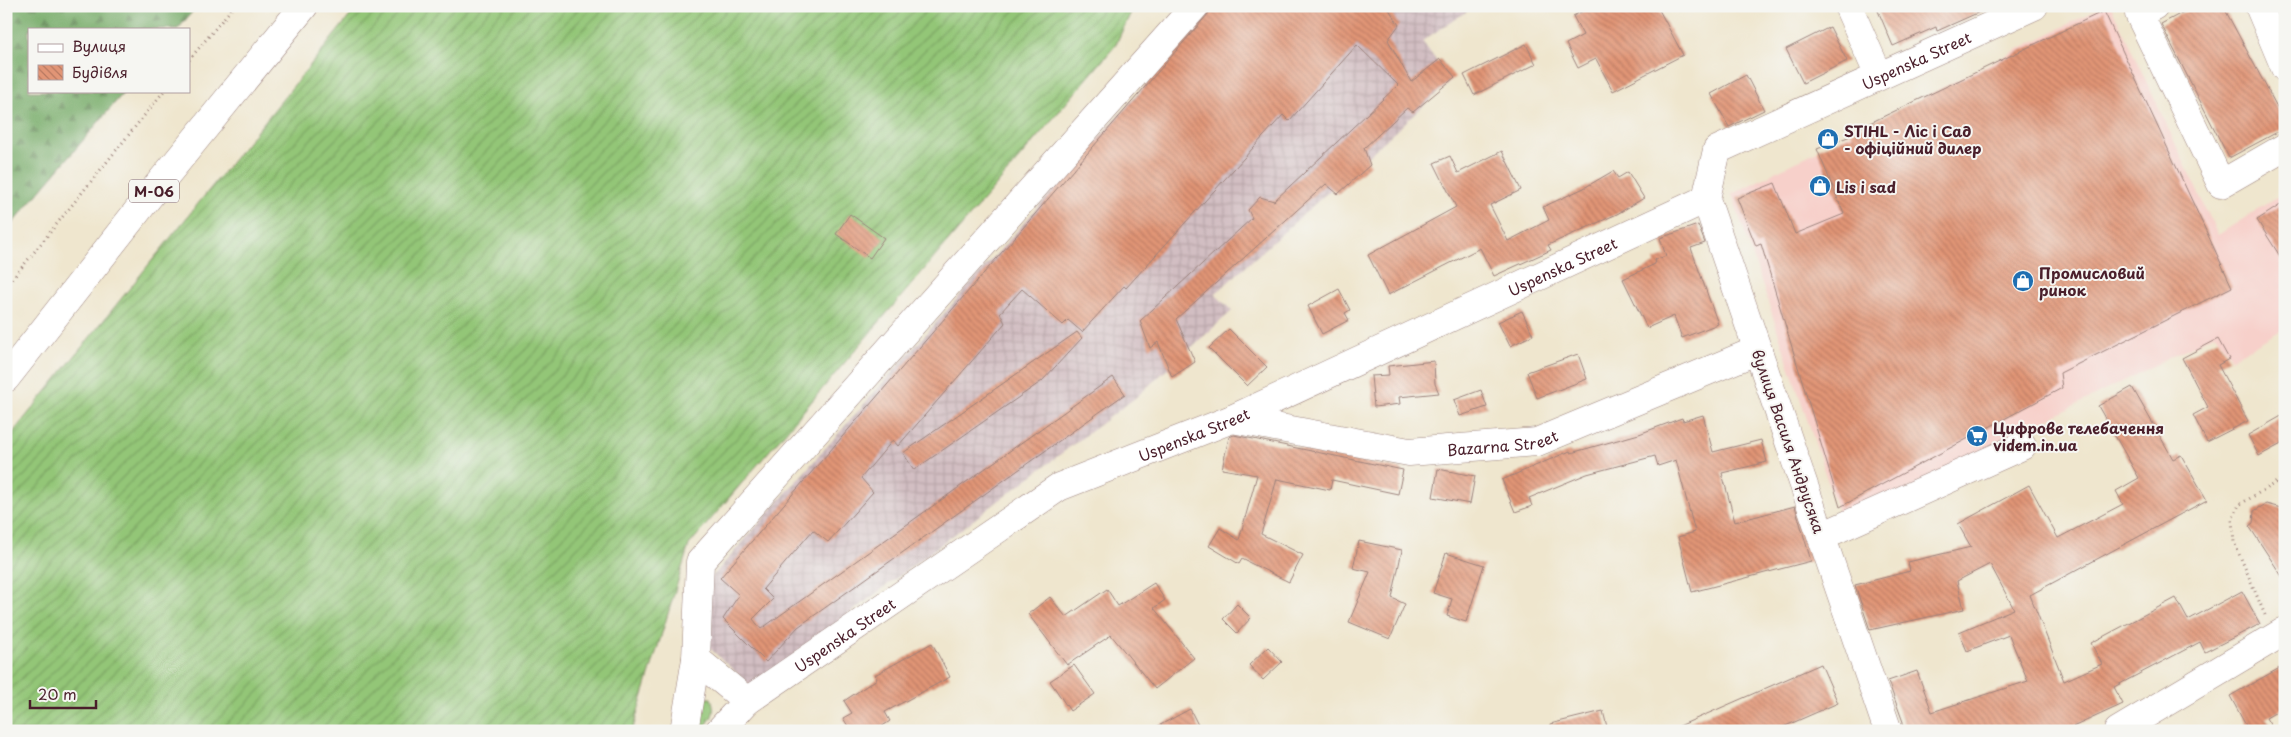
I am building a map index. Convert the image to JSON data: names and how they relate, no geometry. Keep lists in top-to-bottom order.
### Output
{
  "streets": {
    "main road": [
      "Uspenska Street",
      "М-06",
      "Bazarna Street",
      "вулиця Василя Андрусяка"
    ]
  },
  "crossings": [
    ["Uspenska Street", "Bazarna Street"],
    ["Uspenska Street", "вулиця Василя Андрусяка"],
    ["Bazarna Street", "вулиця Василя Андрусяка"]
  ],
  "places": {
    "shop": ["STIHL - Ліс і Сад - офіційний дилер", "Lis i sad", "Промисловий ринок"],
    "supermarket": ["Цифрове телебачення videm.in.ua"]
  },
  "legend": ["Вулиця", "Будівля"],
  "scale_bar": "20 m"
}
